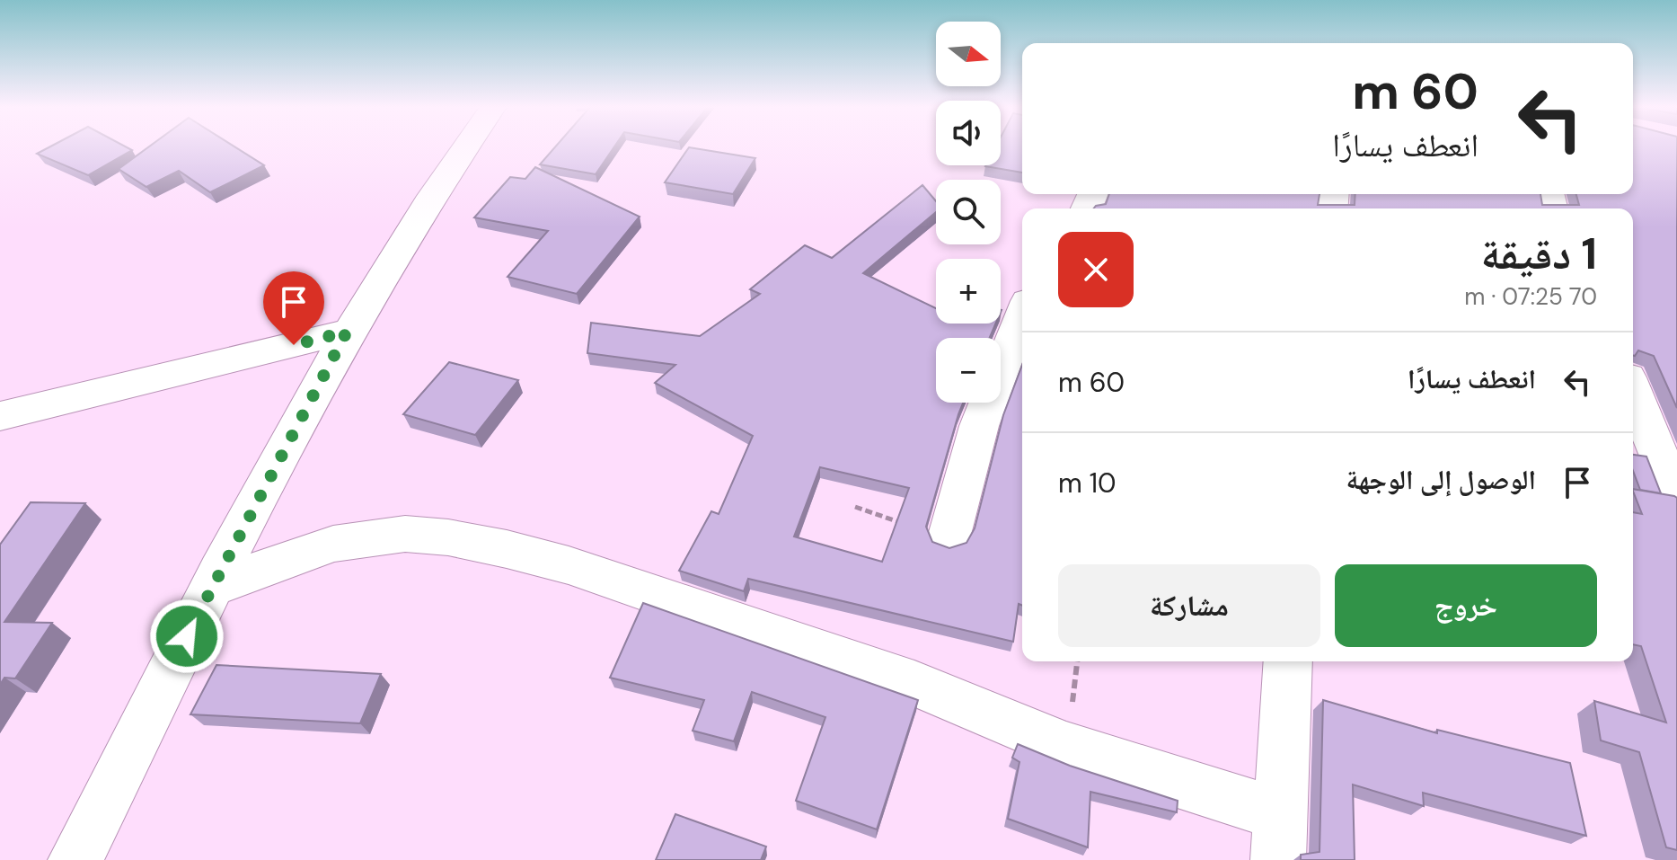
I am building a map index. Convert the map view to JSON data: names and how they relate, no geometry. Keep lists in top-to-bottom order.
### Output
{
  "north": "right",
  "page": {
    "map_buttons": ["+", "−"],
    "turn": ["60 m", "انعطف يسارًا"],
    "heading": ["1 دقيقة", "70 m · 07:25"],
    "list": [
      {
        "name": "انعطف يسارًا",
        "value": "60 m"
      },
      {
        "name": "الوصول إلى الوجهة",
        "value": "10 m"
      }
    ],
    "buttons": ["خروج", "مشاركة"]
  }
}
